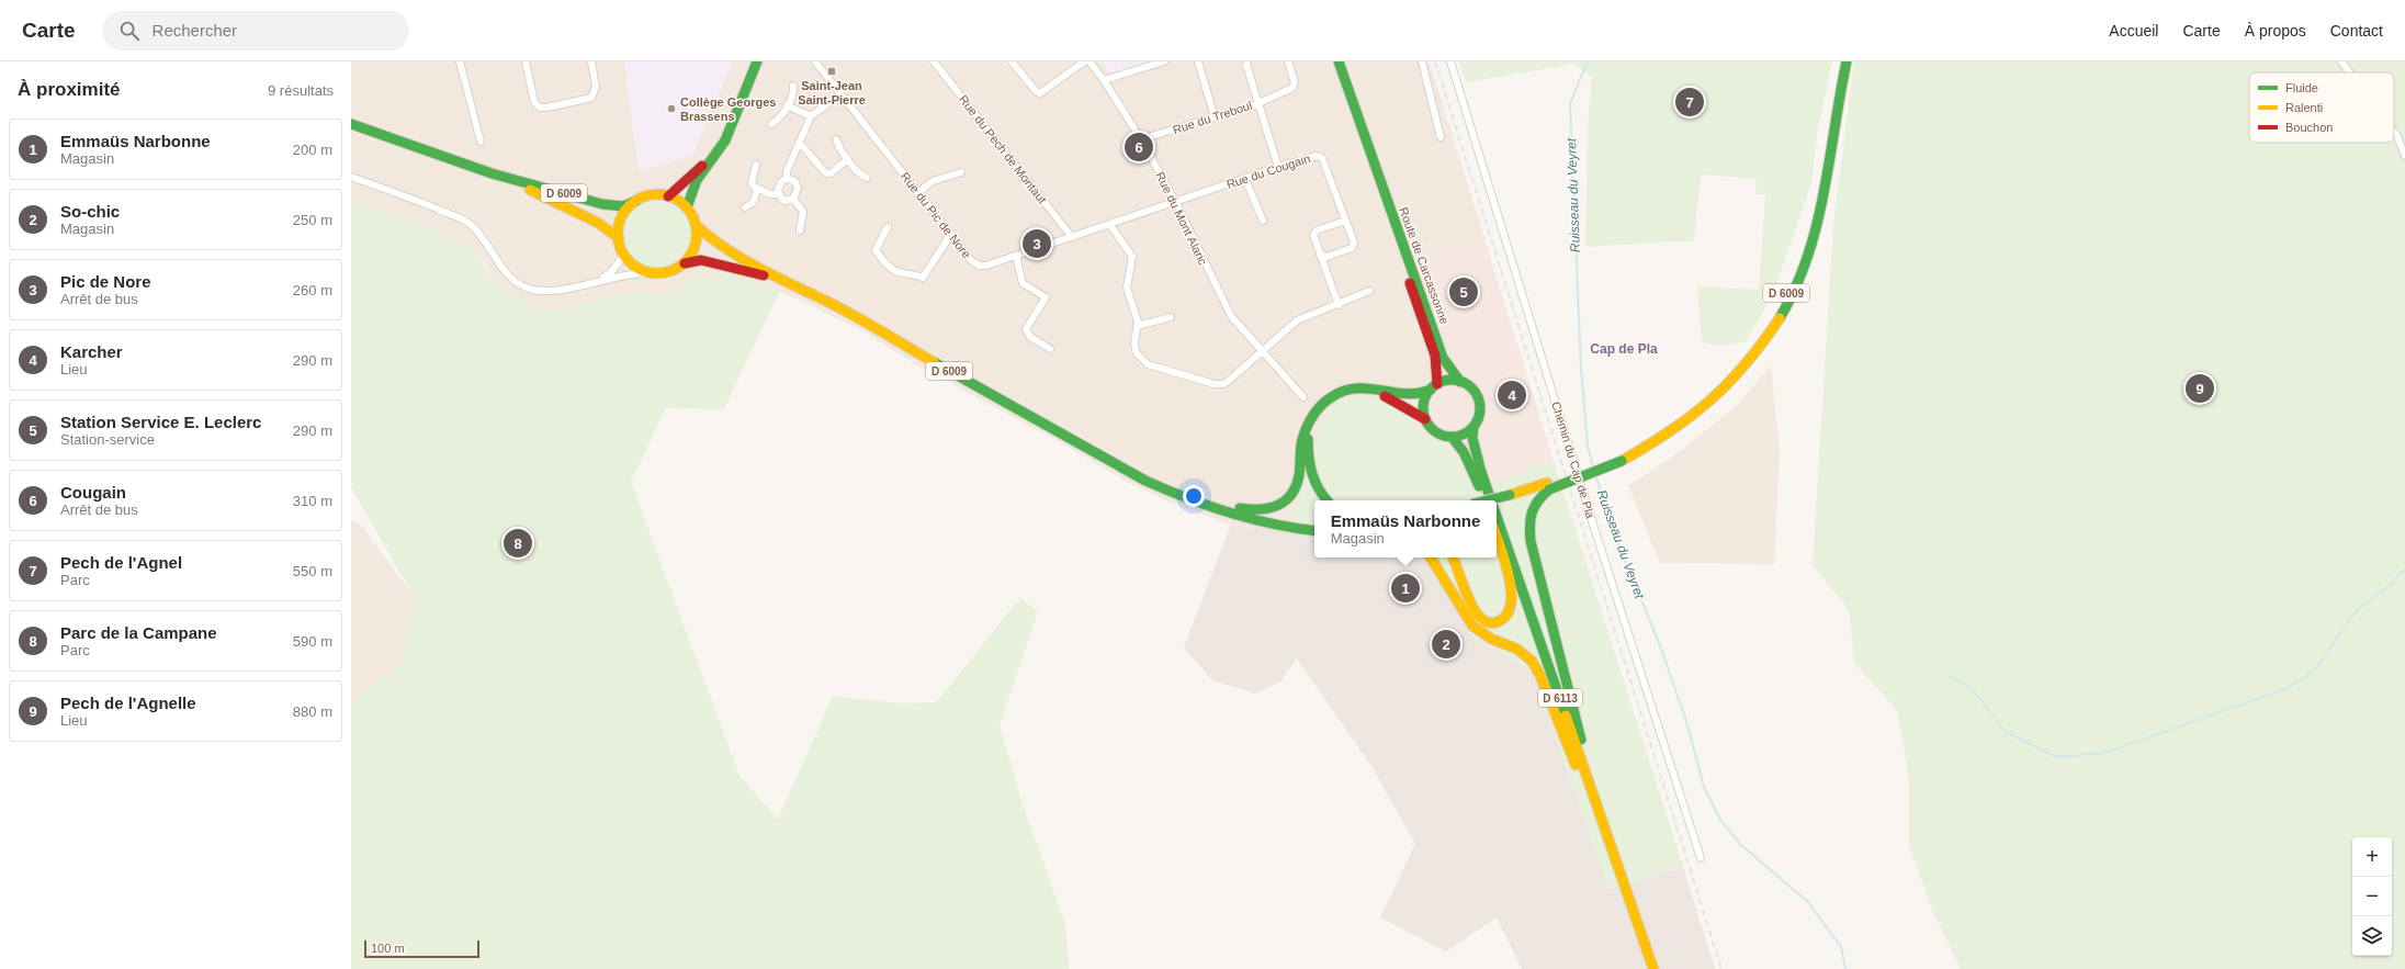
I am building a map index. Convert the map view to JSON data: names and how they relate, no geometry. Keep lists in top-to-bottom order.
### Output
{
  "streets": {
    "main road": ["D 6009", "Route de Carcassonne", "D 6113"],
    "street": [
      "Rue du Treboul",
      "Rue du Pech de Montaut",
      "Rue du Cougain",
      "Rue du Pic de Nore",
      "Rue du Mont Alaric",
      "Chemin du Cap de Pla"
    ]
  },
  "crossings": [
    ["Rue du Treboul", "Rue du Mont Alaric"],
    ["Rue du Pech de Montaut", "Rue du Pic de Nore"],
    ["Rue du Cougain", "Rue du Pic de Nore"],
    ["Rue du Cougain", "Rue du Mont Alaric"],
    ["Rue du Pic de Nore", "Rue du Mont Alaric"],
    ["Route de Carcassonne", "D 6113"]
  ],
  "districts": ["Cap de Pla"],
  "water": ["Ruisseau du Veyret"],
  "places": {
    "transit": ["Saint-Jean Saint-Pierre"],
    "other": ["Collège Georges Brassens"]
  },
  "legend": ["Fluide", "Ralenti", "Bouchon"],
  "scale_bar": "100 m",
  "page": {
    "header": "Carte",
    "search": "Rechercher",
    "nav": [
      "Accueil",
      "Carte",
      "À propos",
      "Contact"
    ],
    "heading": ["À proximité", "9 résultats"],
    "pins": [
      "7",
      "6",
      "3",
      "5",
      "9",
      "4",
      "8",
      "1",
      "2"
    ],
    "list": [
      {
        "mark": "1",
        "name": "Emmaüs Narbonne",
        "note": "Magasin",
        "value": "200 m"
      },
      {
        "mark": "2",
        "name": "So-chic",
        "note": "Magasin",
        "value": "250 m"
      },
      {
        "mark": "3",
        "name": "Pic de Nore",
        "note": "Arrêt de bus",
        "value": "260 m"
      },
      {
        "mark": "4",
        "name": "Karcher",
        "note": "Lieu",
        "value": "290 m"
      },
      {
        "mark": "5",
        "name": "Station Service E. Leclerc",
        "note": "Station-service",
        "value": "290 m"
      },
      {
        "mark": "6",
        "name": "Cougain",
        "note": "Arrêt de bus",
        "value": "310 m"
      },
      {
        "mark": "7",
        "name": "Pech de l'Agnel",
        "note": "Parc",
        "value": "550 m"
      },
      {
        "mark": "8",
        "name": "Parc de la Campane",
        "note": "Parc",
        "value": "590 m"
      },
      {
        "mark": "9",
        "name": "Pech de l'Agnelle",
        "note": "Lieu",
        "value": "880 m"
      }
    ],
    "popup": ["Emmaüs Narbonne", "Magasin"],
    "map_buttons": ["+", "−"],
    "scale": "100 m"
  }
}
